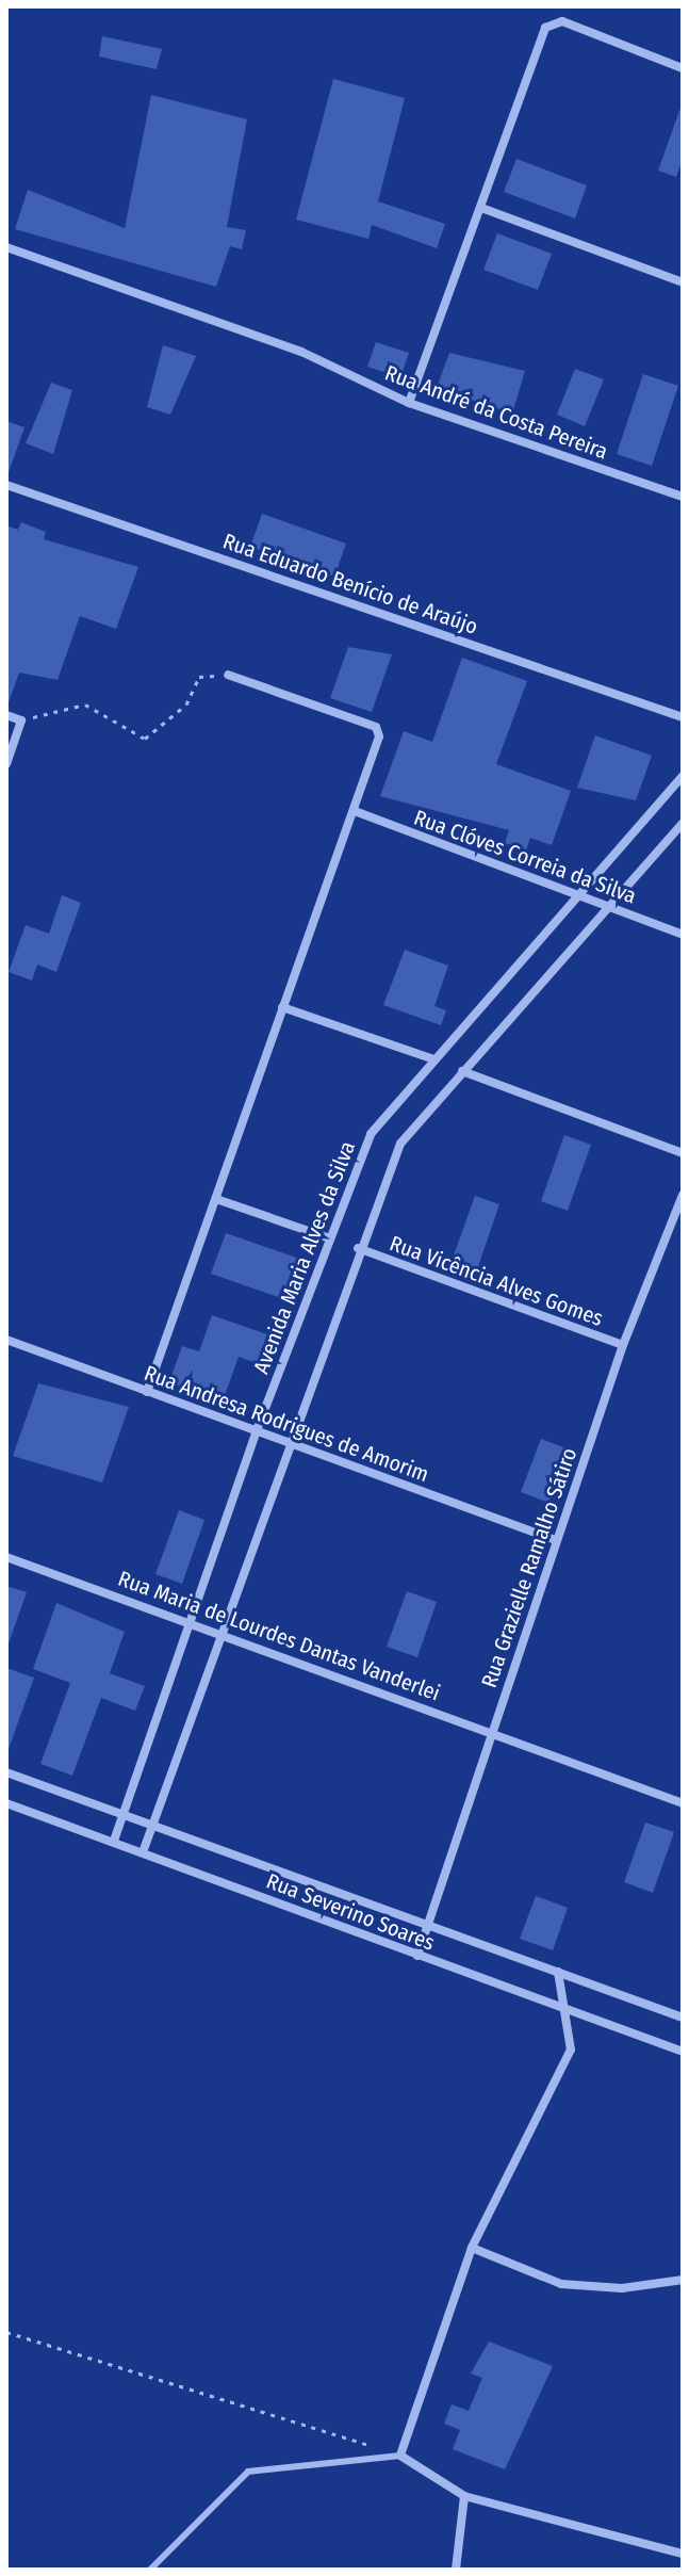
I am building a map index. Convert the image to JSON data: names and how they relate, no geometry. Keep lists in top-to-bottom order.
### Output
{
  "streets": {
    "street": [
      "Rua André da Costa Pereira",
      "Rua Eduardo Benício de Araújo",
      "Rua Clóves Correia da Silva",
      "Avenida Maria Alves da Silva",
      "Rua Vicência Alves Gomes",
      "Rua Andresa Rodrigues de Amorim",
      "Rua Grazielle Ramalho Sátiro",
      "Rua Maria de Lourdes Dantas Vanderlei",
      "Rua Severino Soares"
    ]
  },
  "crossings": [
    ["Rua Clóves Correia da Silva", "Avenida Maria Alves da Silva"],
    ["Avenida Maria Alves da Silva", "Rua Vicência Alves Gomes"],
    ["Avenida Maria Alves da Silva", "Rua Andresa Rodrigues de Amorim"],
    ["Avenida Maria Alves da Silva", "Rua Maria de Lourdes Dantas Vanderlei"],
    ["Avenida Maria Alves da Silva", "Rua Severino Soares"],
    ["Rua Vicência Alves Gomes", "Rua Grazielle Ramalho Sátiro"],
    ["Rua Andresa Rodrigues de Amorim", "Rua Grazielle Ramalho Sátiro"],
    ["Rua Grazielle Ramalho Sátiro", "Rua Maria de Lourdes Dantas Vanderlei"],
    ["Rua Grazielle Ramalho Sátiro", "Rua Severino Soares"]
  ]
}
